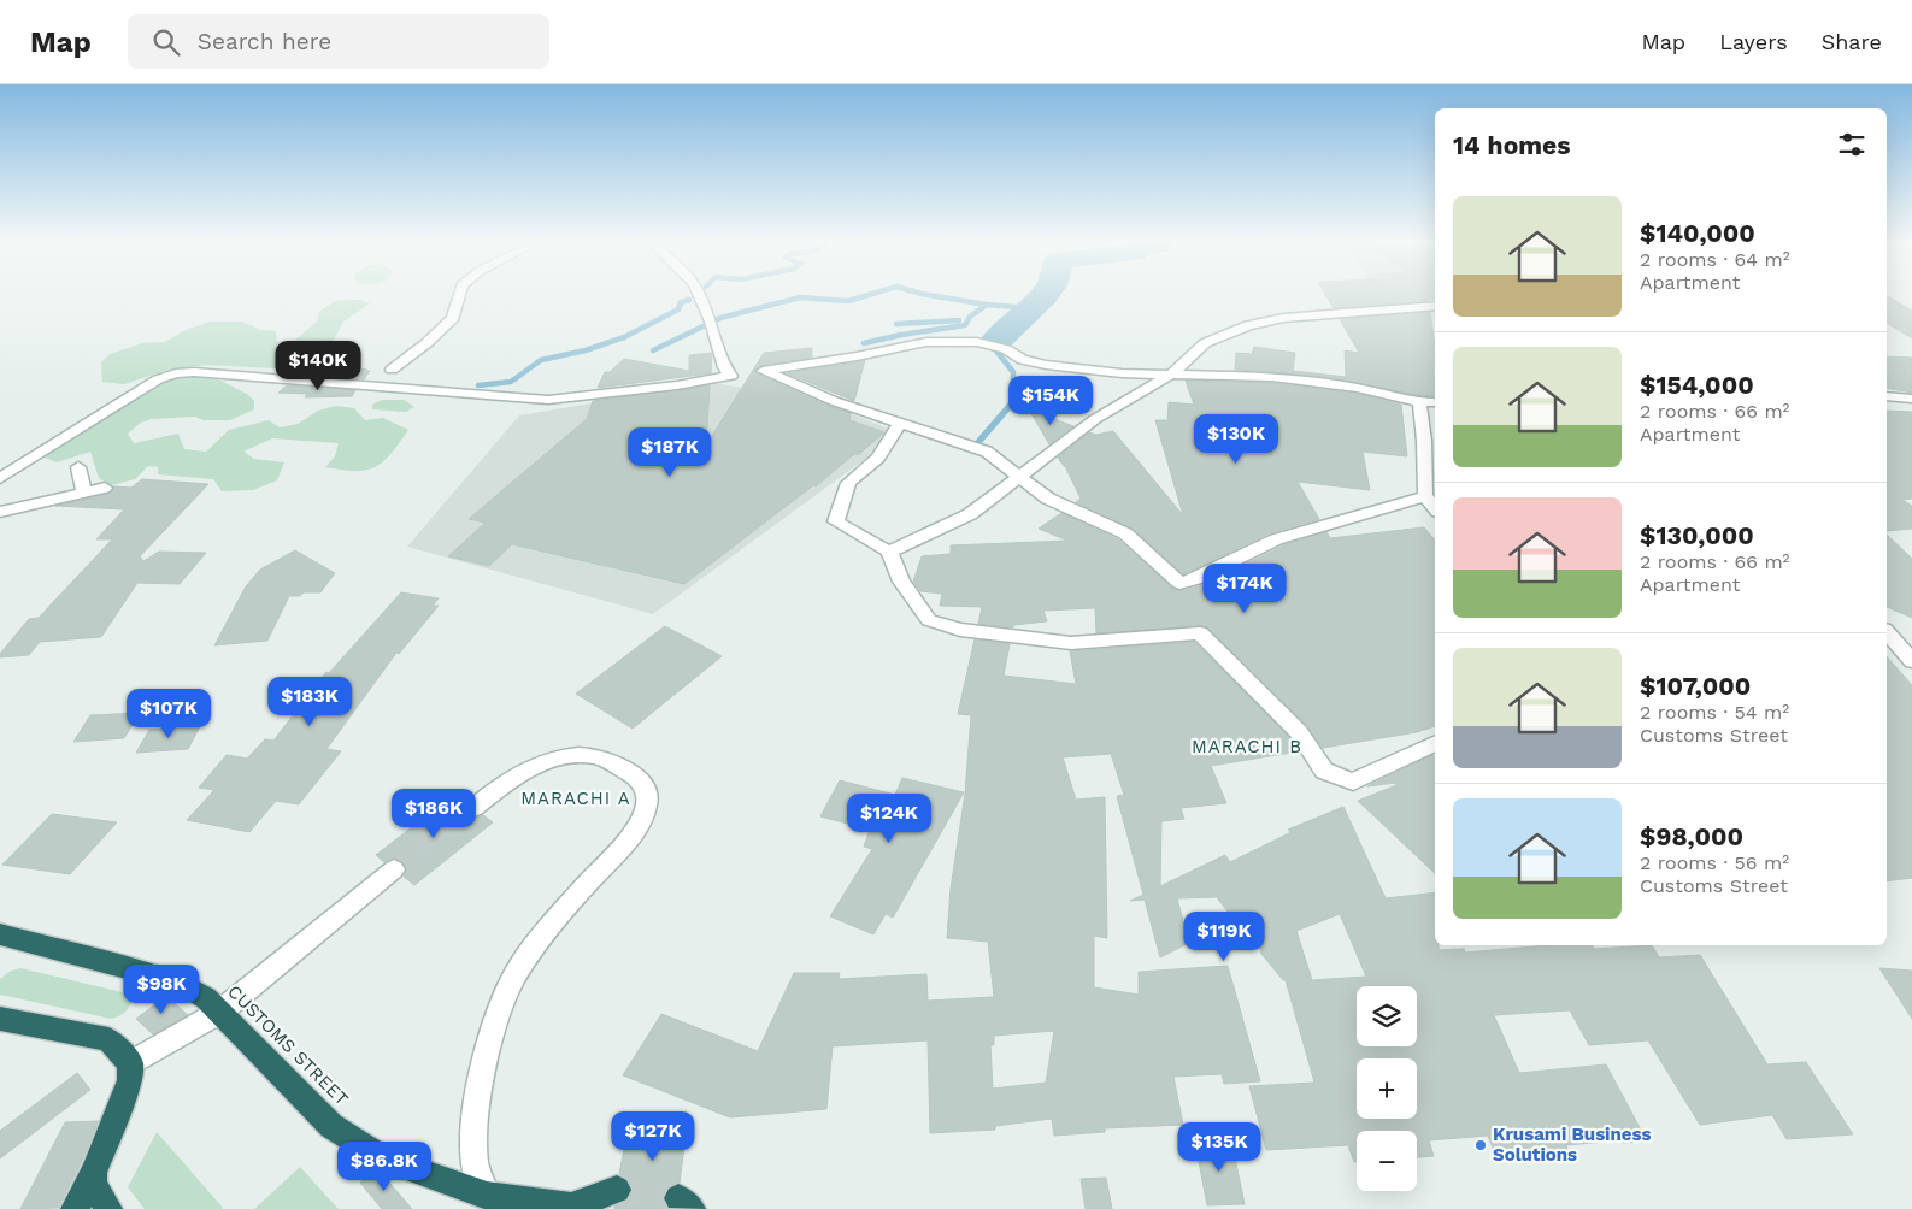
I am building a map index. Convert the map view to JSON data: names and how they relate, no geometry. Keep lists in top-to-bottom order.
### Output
{
  "streets": {
    "highway": ["CUSTOMS STREET"]
  },
  "districts": ["MARACHI B", "MARACHI A"],
  "places": ["Krusami Business Solutions"],
  "page": {
    "header": "Map",
    "search": "Search here",
    "nav": ["Map", "Layers", "Share"],
    "heading": "14 homes",
    "list": [
      {
        "name": "$140,000",
        "note": "2 rooms · 64 m² · Apartment"
      },
      {
        "name": "$154,000",
        "note": "2 rooms · 66 m² · Apartment"
      },
      {
        "name": "$130,000",
        "note": "2 rooms · 66 m² · Apartment"
      },
      {
        "name": "$107,000",
        "note": "2 rooms · 54 m² · Customs Street"
      },
      {
        "name": "$98,000",
        "note": "2 rooms · 56 m² · Customs Street"
      }
    ],
    "price": [
      "$140K",
      "$154K",
      "$130K",
      "$187K",
      "$174K",
      "$183K",
      "$107K",
      "$186K",
      "$124K",
      "$119K",
      "$98K",
      "$127K",
      "$135K",
      "$86.8K"
    ],
    "map_buttons": ["+", "−"]
  }
}
